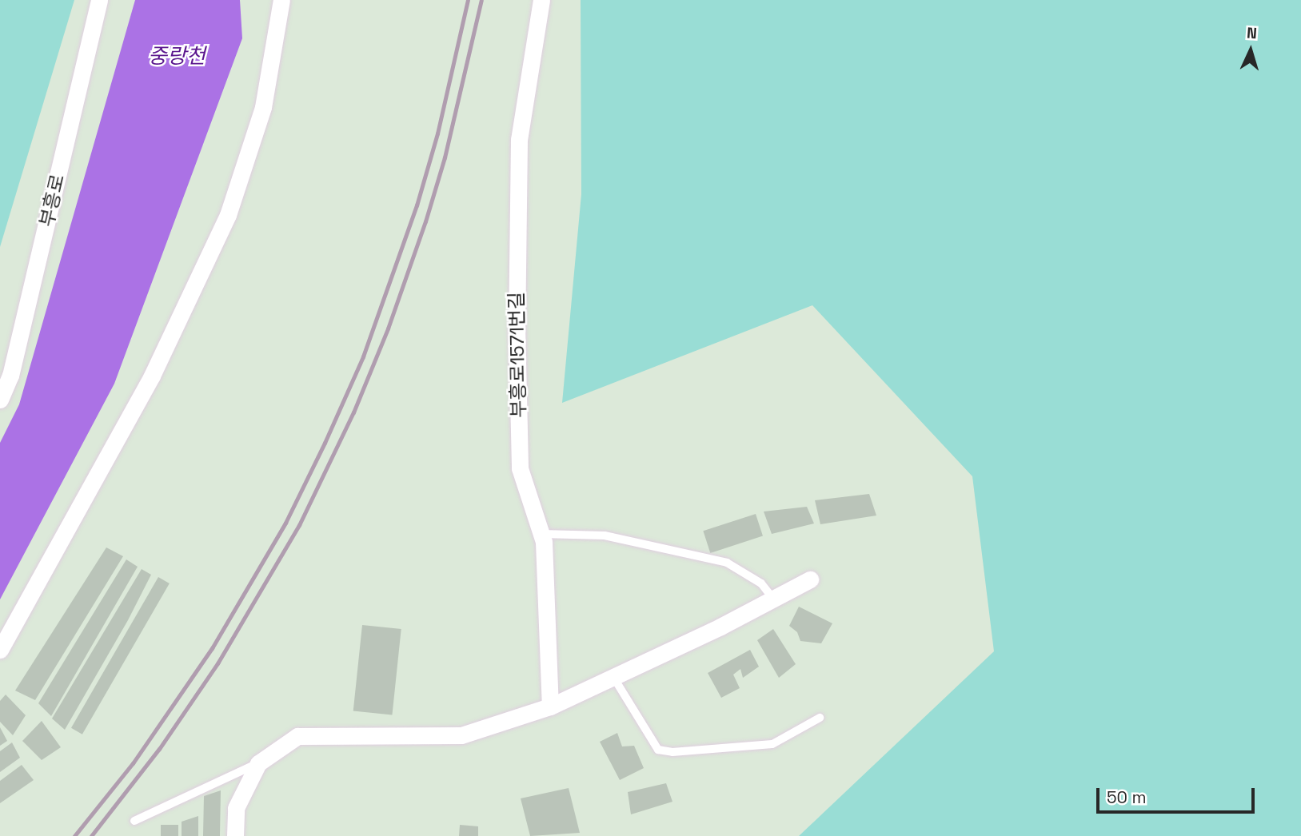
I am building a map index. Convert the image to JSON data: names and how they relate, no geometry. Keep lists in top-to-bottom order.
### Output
{
  "streets": {
    "street": ["부흥로", "부흥로1571번길"]
  },
  "water": ["중랑천"],
  "scale_bar": "50 m",
  "north": "top"
}
